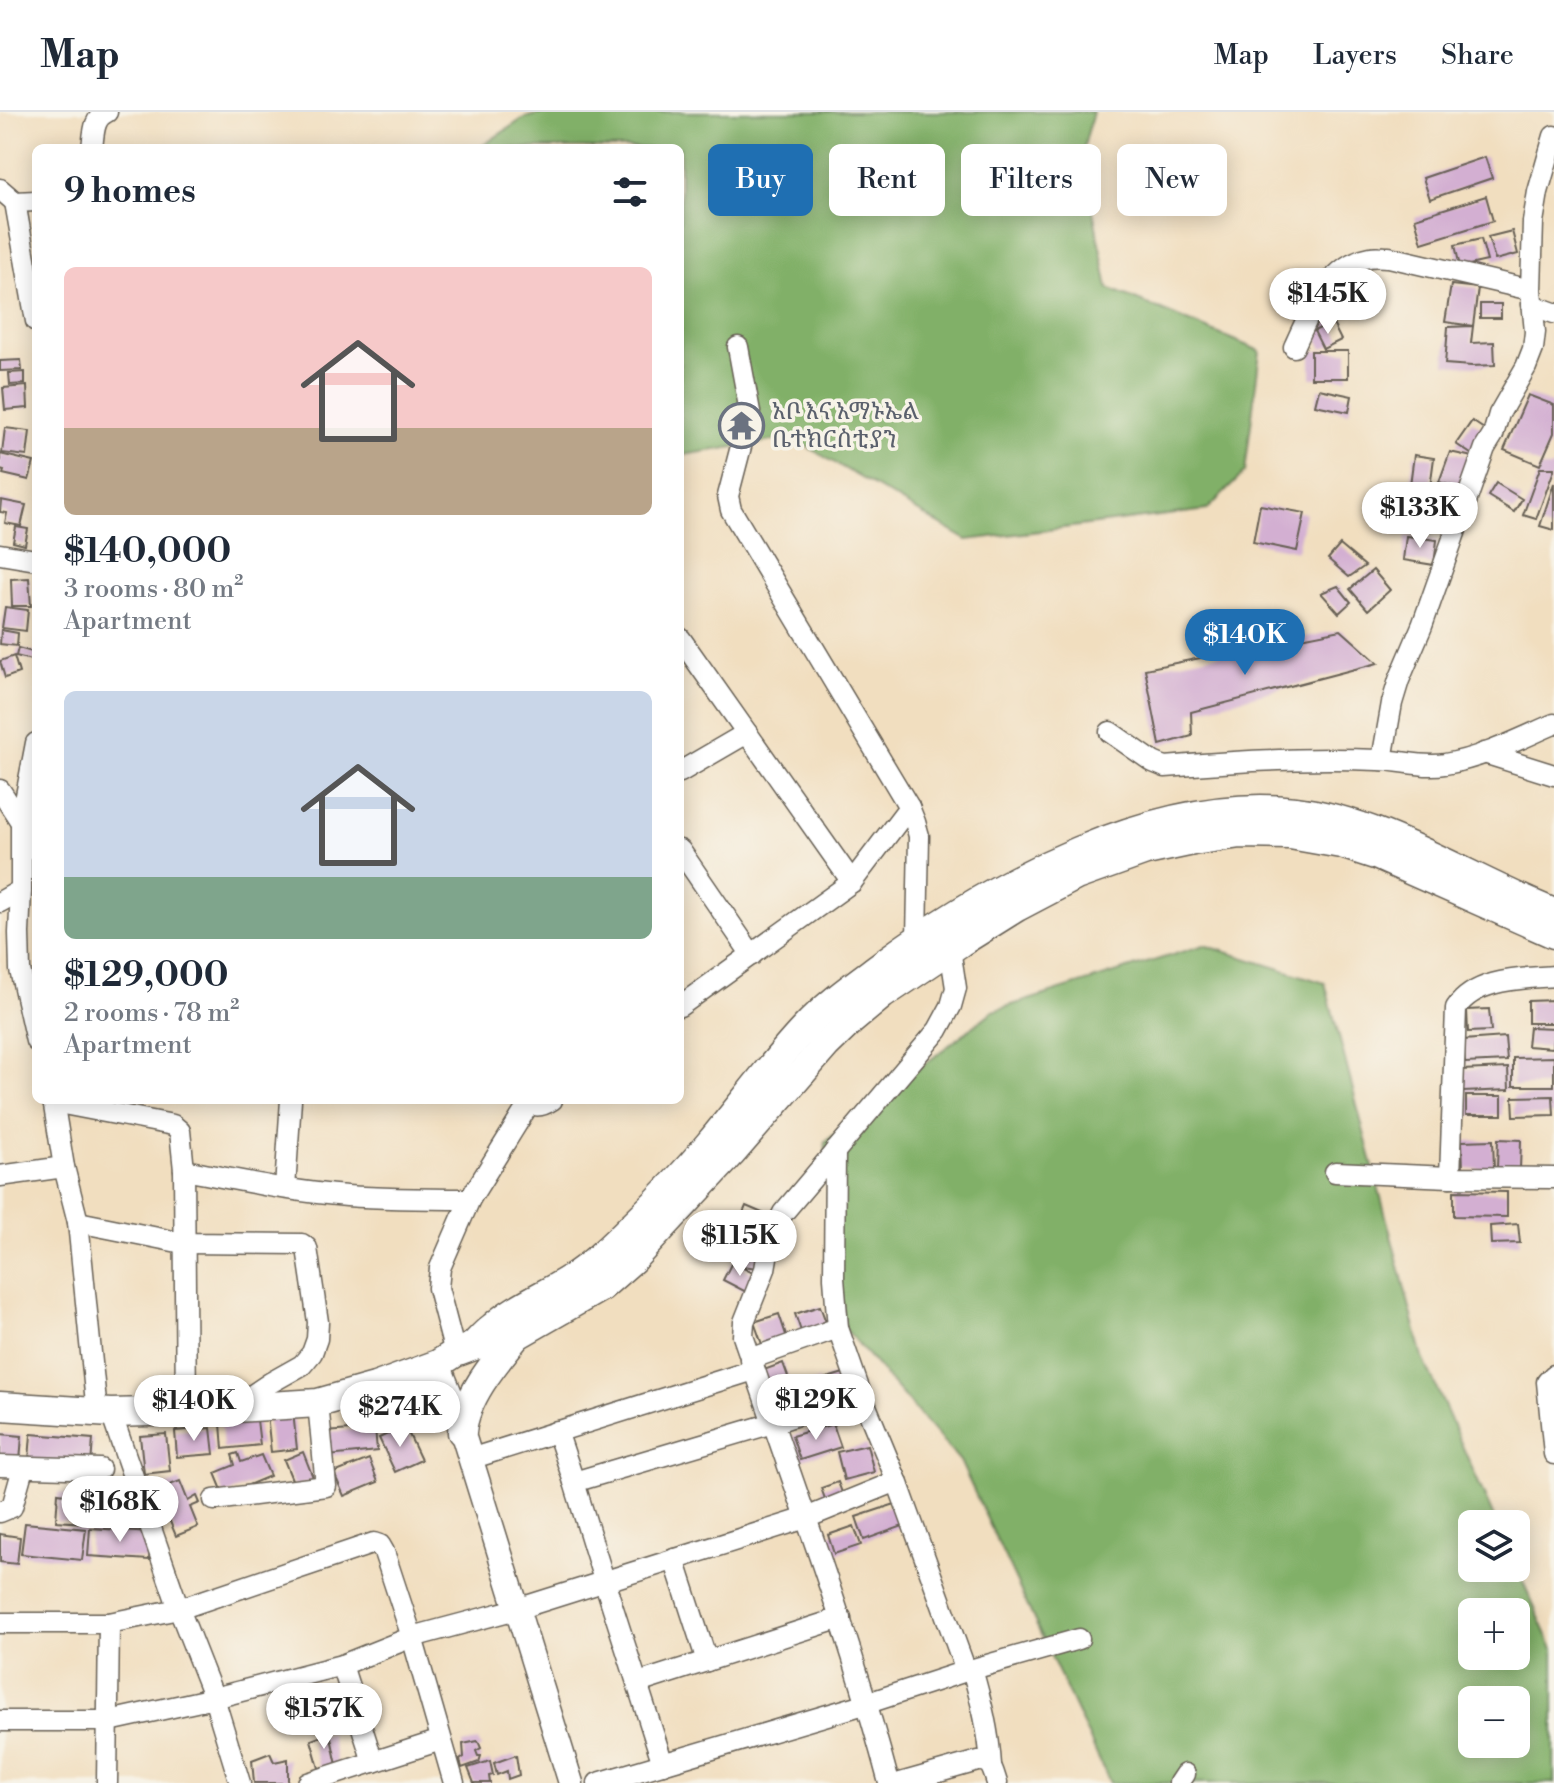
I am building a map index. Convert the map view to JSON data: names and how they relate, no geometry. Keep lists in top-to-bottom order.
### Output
{
  "places": {
    "temple": ["አቦ እና አማኑኤል ቤተክርስቲያን"]
  },
  "page": {
    "header": "Map",
    "nav": ["Map", "Layers", "Share"],
    "chip": [
      "Buy",
      "Rent",
      "Filters",
      "New"
    ],
    "heading": "9 homes",
    "list": [
      {
        "name": "$140,000",
        "note": "3 rooms · 80 m² · Apartment"
      },
      {
        "name": "$129,000",
        "note": "2 rooms · 78 m² · Apartment"
      }
    ],
    "price": [
      "$145K",
      "$133K",
      "$140K",
      "$115K",
      "$129K",
      "$140K",
      "$274K",
      "$168K",
      "$157K"
    ],
    "map_buttons": ["+", "−"]
  }
}
